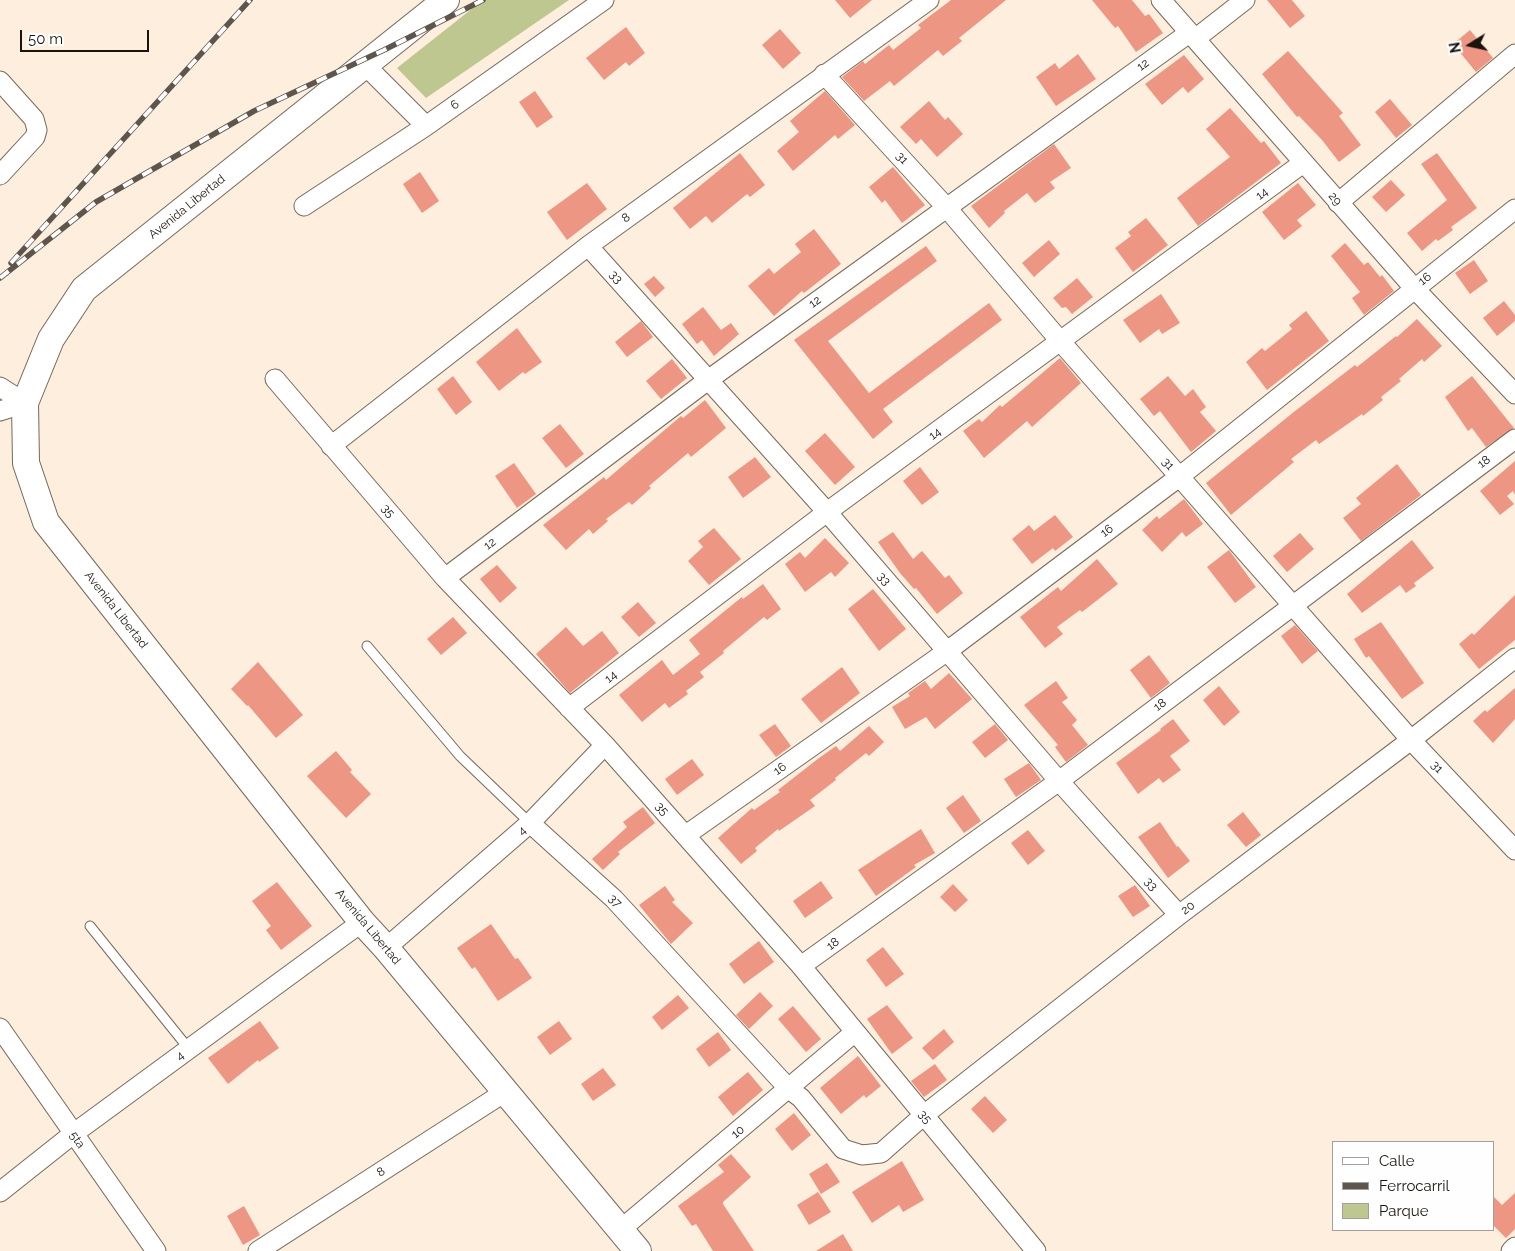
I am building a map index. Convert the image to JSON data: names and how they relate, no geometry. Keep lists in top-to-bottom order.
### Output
{
  "streets": {
    "main road": ["Avenida Libertad"],
    "street": [
      "12",
      "6",
      "31",
      "14",
      "29",
      "8",
      "33",
      "16",
      "18",
      "35",
      "4",
      "37",
      "20",
      "10",
      "5ta"
    ]
  },
  "crossings": [
    ["12", "31"],
    ["12", "29"],
    ["12", "33"],
    ["12", "35"],
    ["31", "14"],
    ["31", "8"],
    ["31", "16"],
    ["31", "18"],
    ["31", "20"],
    ["14", "29"],
    ["14", "33"],
    ["14", "35"],
    ["29", "16"],
    ["Avenida Libertad", "8"],
    ["Avenida Libertad", "4"],
    ["Avenida Libertad", "10"],
    ["8", "33"],
    ["8", "35"],
    ["33", "16"],
    ["33", "18"],
    ["33", "20"],
    ["16", "35"],
    ["18", "35"],
    ["35", "4"],
    ["35", "20"],
    ["35", "10"],
    ["4", "37"],
    ["4", "5ta"],
    ["37", "20"],
    ["37", "10"]
  ],
  "legend": ["Calle", "Ferrocarril", "Parque"],
  "scale_bar": "50 m",
  "north": "left"
}
